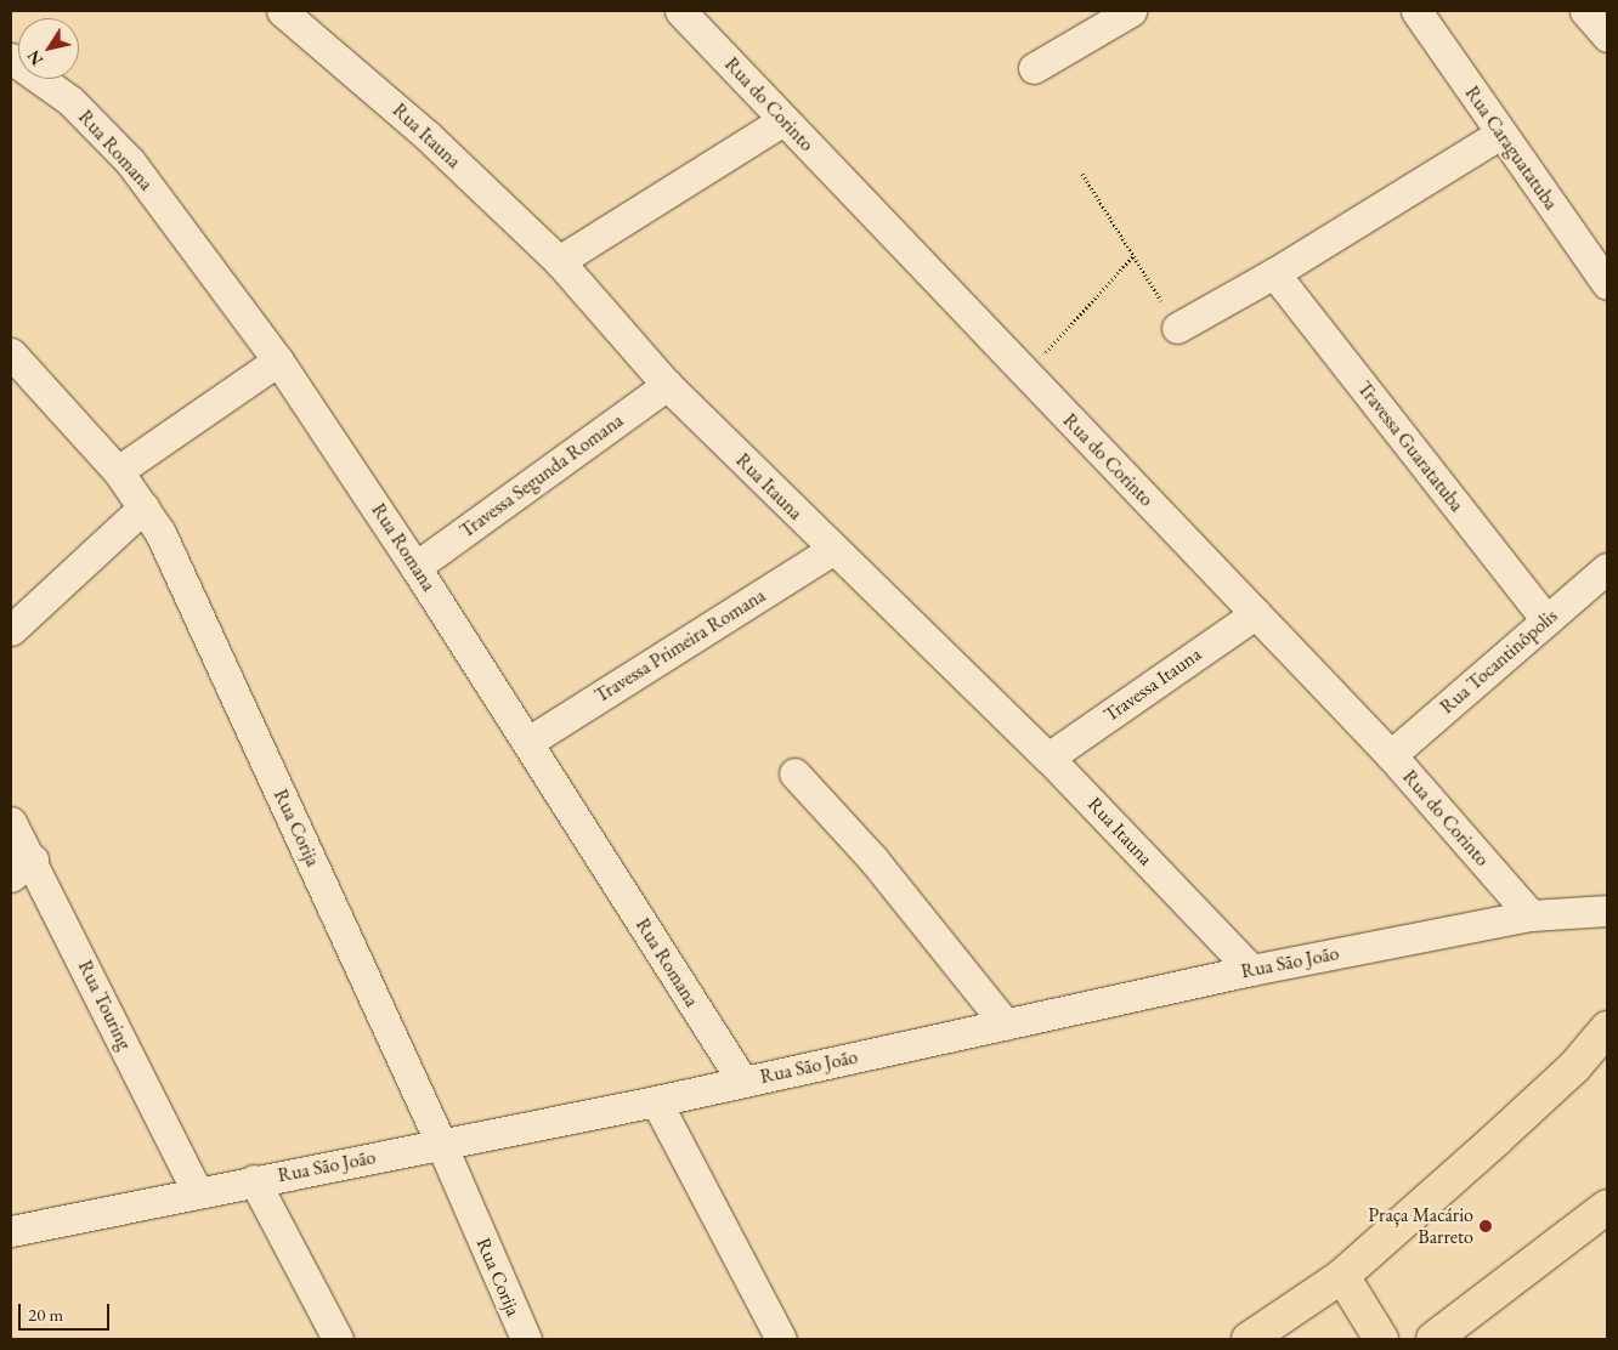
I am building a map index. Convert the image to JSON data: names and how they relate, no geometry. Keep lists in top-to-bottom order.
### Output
{
  "streets": {
    "street": [
      "Rua do Corinto",
      "Rua Itauna",
      "Rua Caraguatatuba",
      "Rua Romana",
      "Travessa Guaratatuba",
      "Travessa Segunda Romana",
      "Travessa Primeira Romana",
      "Rua Tocantinôpolis",
      "Travessa Itauna",
      "Rua Corija",
      "Rua São João",
      "Rua Touring"
    ]
  },
  "crossings": [
    ["Rua do Corinto", "Rua Tocantinôpolis"],
    ["Rua do Corinto", "Travessa Itauna"],
    ["Rua do Corinto", "Rua São João"],
    ["Rua Itauna", "Travessa Segunda Romana"],
    ["Rua Itauna", "Travessa Primeira Romana"],
    ["Rua Itauna", "Travessa Itauna"],
    ["Rua Itauna", "Rua São João"],
    ["Rua Romana", "Travessa Segunda Romana"],
    ["Rua Romana", "Travessa Primeira Romana"],
    ["Rua Romana", "Rua São João"],
    ["Travessa Guaratatuba", "Rua Tocantinôpolis"],
    ["Rua Corija", "Rua São João"],
    ["Rua São João", "Rua Touring"]
  ],
  "places": ["Praça Macário Barreto"],
  "scale_bar": "20 m",
  "north": "bottom left"
}
